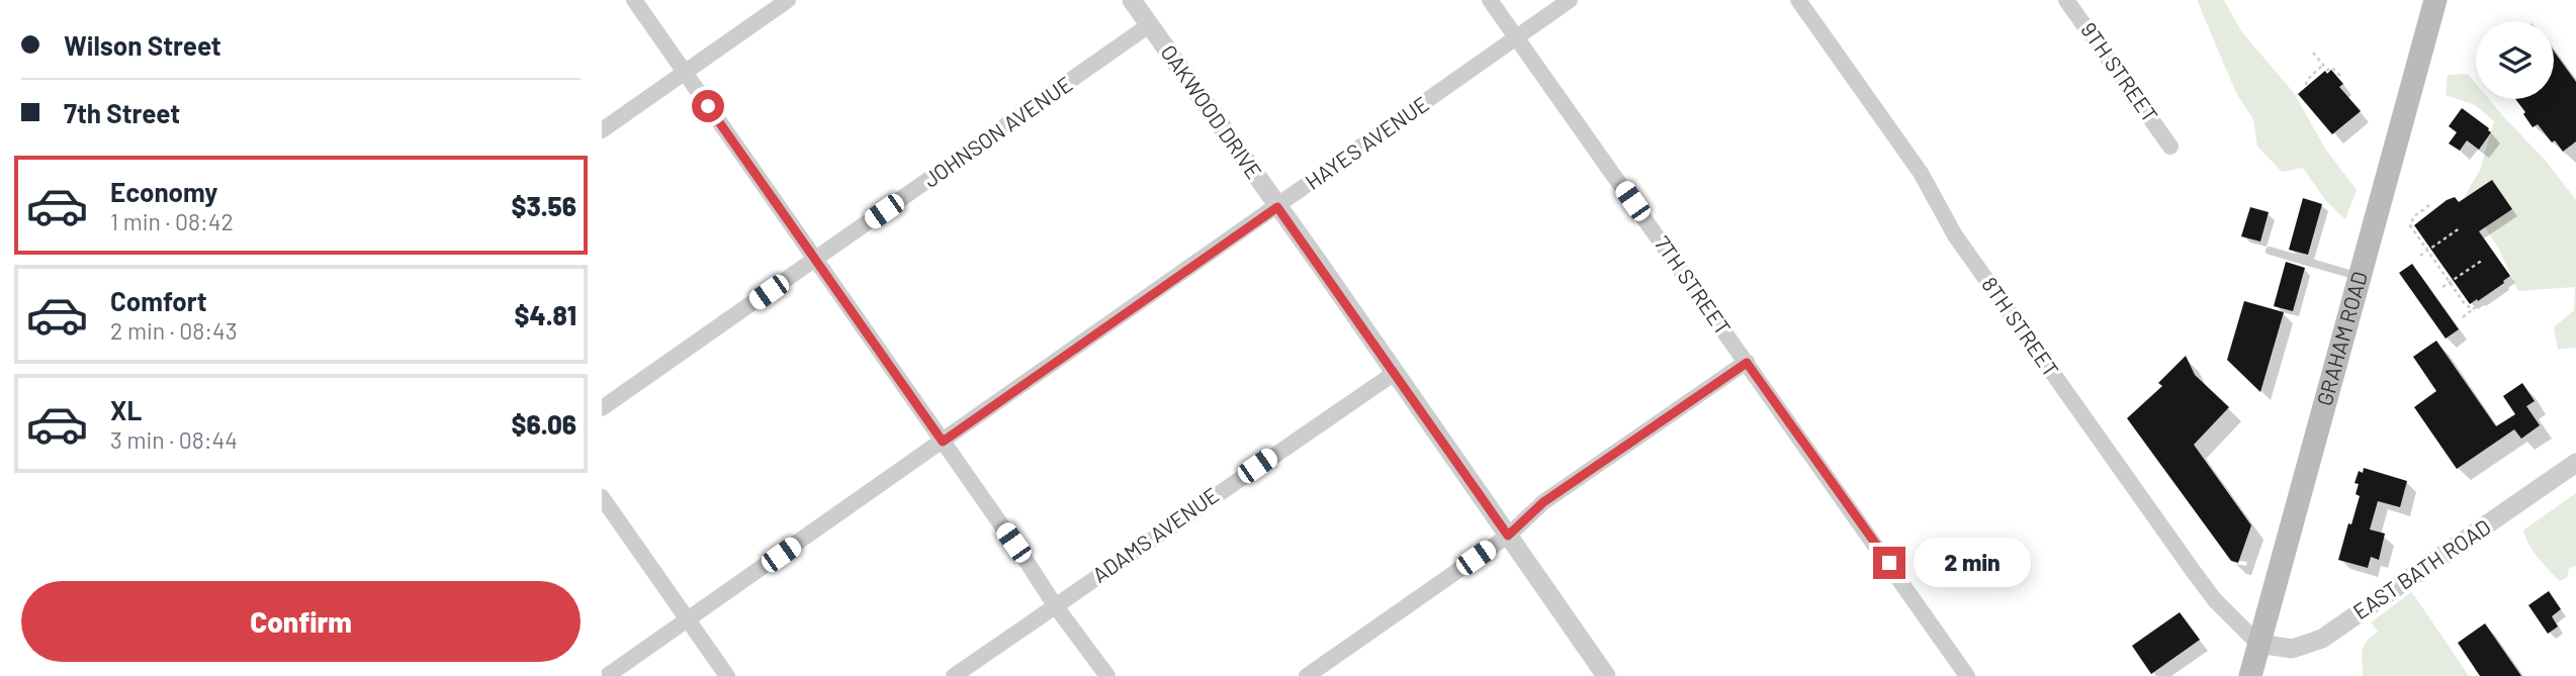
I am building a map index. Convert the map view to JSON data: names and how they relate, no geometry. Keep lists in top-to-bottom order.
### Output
{
  "streets": {
    "main road": ["GRAHAM ROAD"],
    "street": [
      "9TH STREET",
      "OAKWOOD DRIVE",
      "JOHNSON AVENUE",
      "HAYES AVENUE",
      "7TH STREET",
      "8TH STREET",
      "ADAMS AVENUE",
      "EAST BATH ROAD"
    ]
  },
  "crossings": [
    ["OAKWOOD DRIVE", "JOHNSON AVENUE"],
    ["OAKWOOD DRIVE", "HAYES AVENUE"],
    ["OAKWOOD DRIVE", "ADAMS AVENUE"],
    ["HAYES AVENUE", "7TH STREET"],
    ["8TH STREET", "GRAHAM ROAD"],
    ["8TH STREET", "EAST BATH ROAD"],
    ["GRAHAM ROAD", "EAST BATH ROAD"]
  ],
  "page": {
    "banner": ["Wilson Street", "7th Street"],
    "list": [
      {
        "name": "Economy",
        "note": "1 min · 08:42",
        "value": "$3.56"
      },
      {
        "name": "Comfort",
        "note": "2 min · 08:43",
        "value": "$4.81"
      },
      {
        "name": "XL",
        "note": "3 min · 08:44",
        "value": "$6.06"
      }
    ],
    "bubble": "2 min",
    "buttons": "Confirm"
  }
}
